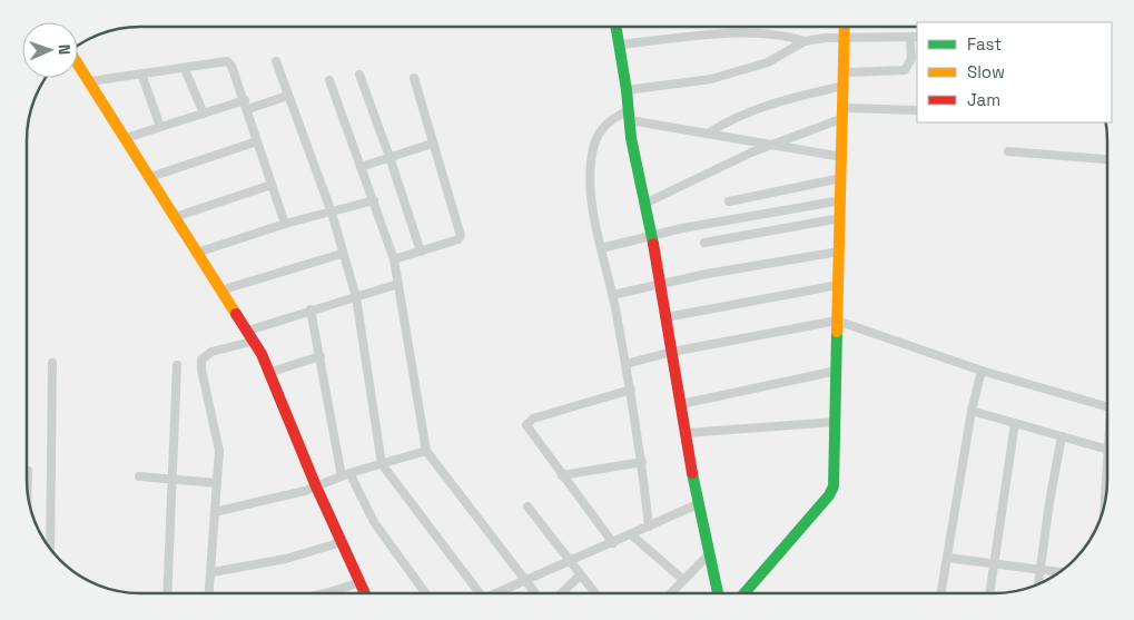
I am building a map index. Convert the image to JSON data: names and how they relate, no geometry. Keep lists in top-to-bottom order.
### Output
{
  "legend": ["Fast", "Slow", "Jam"],
  "north": "right"
}
